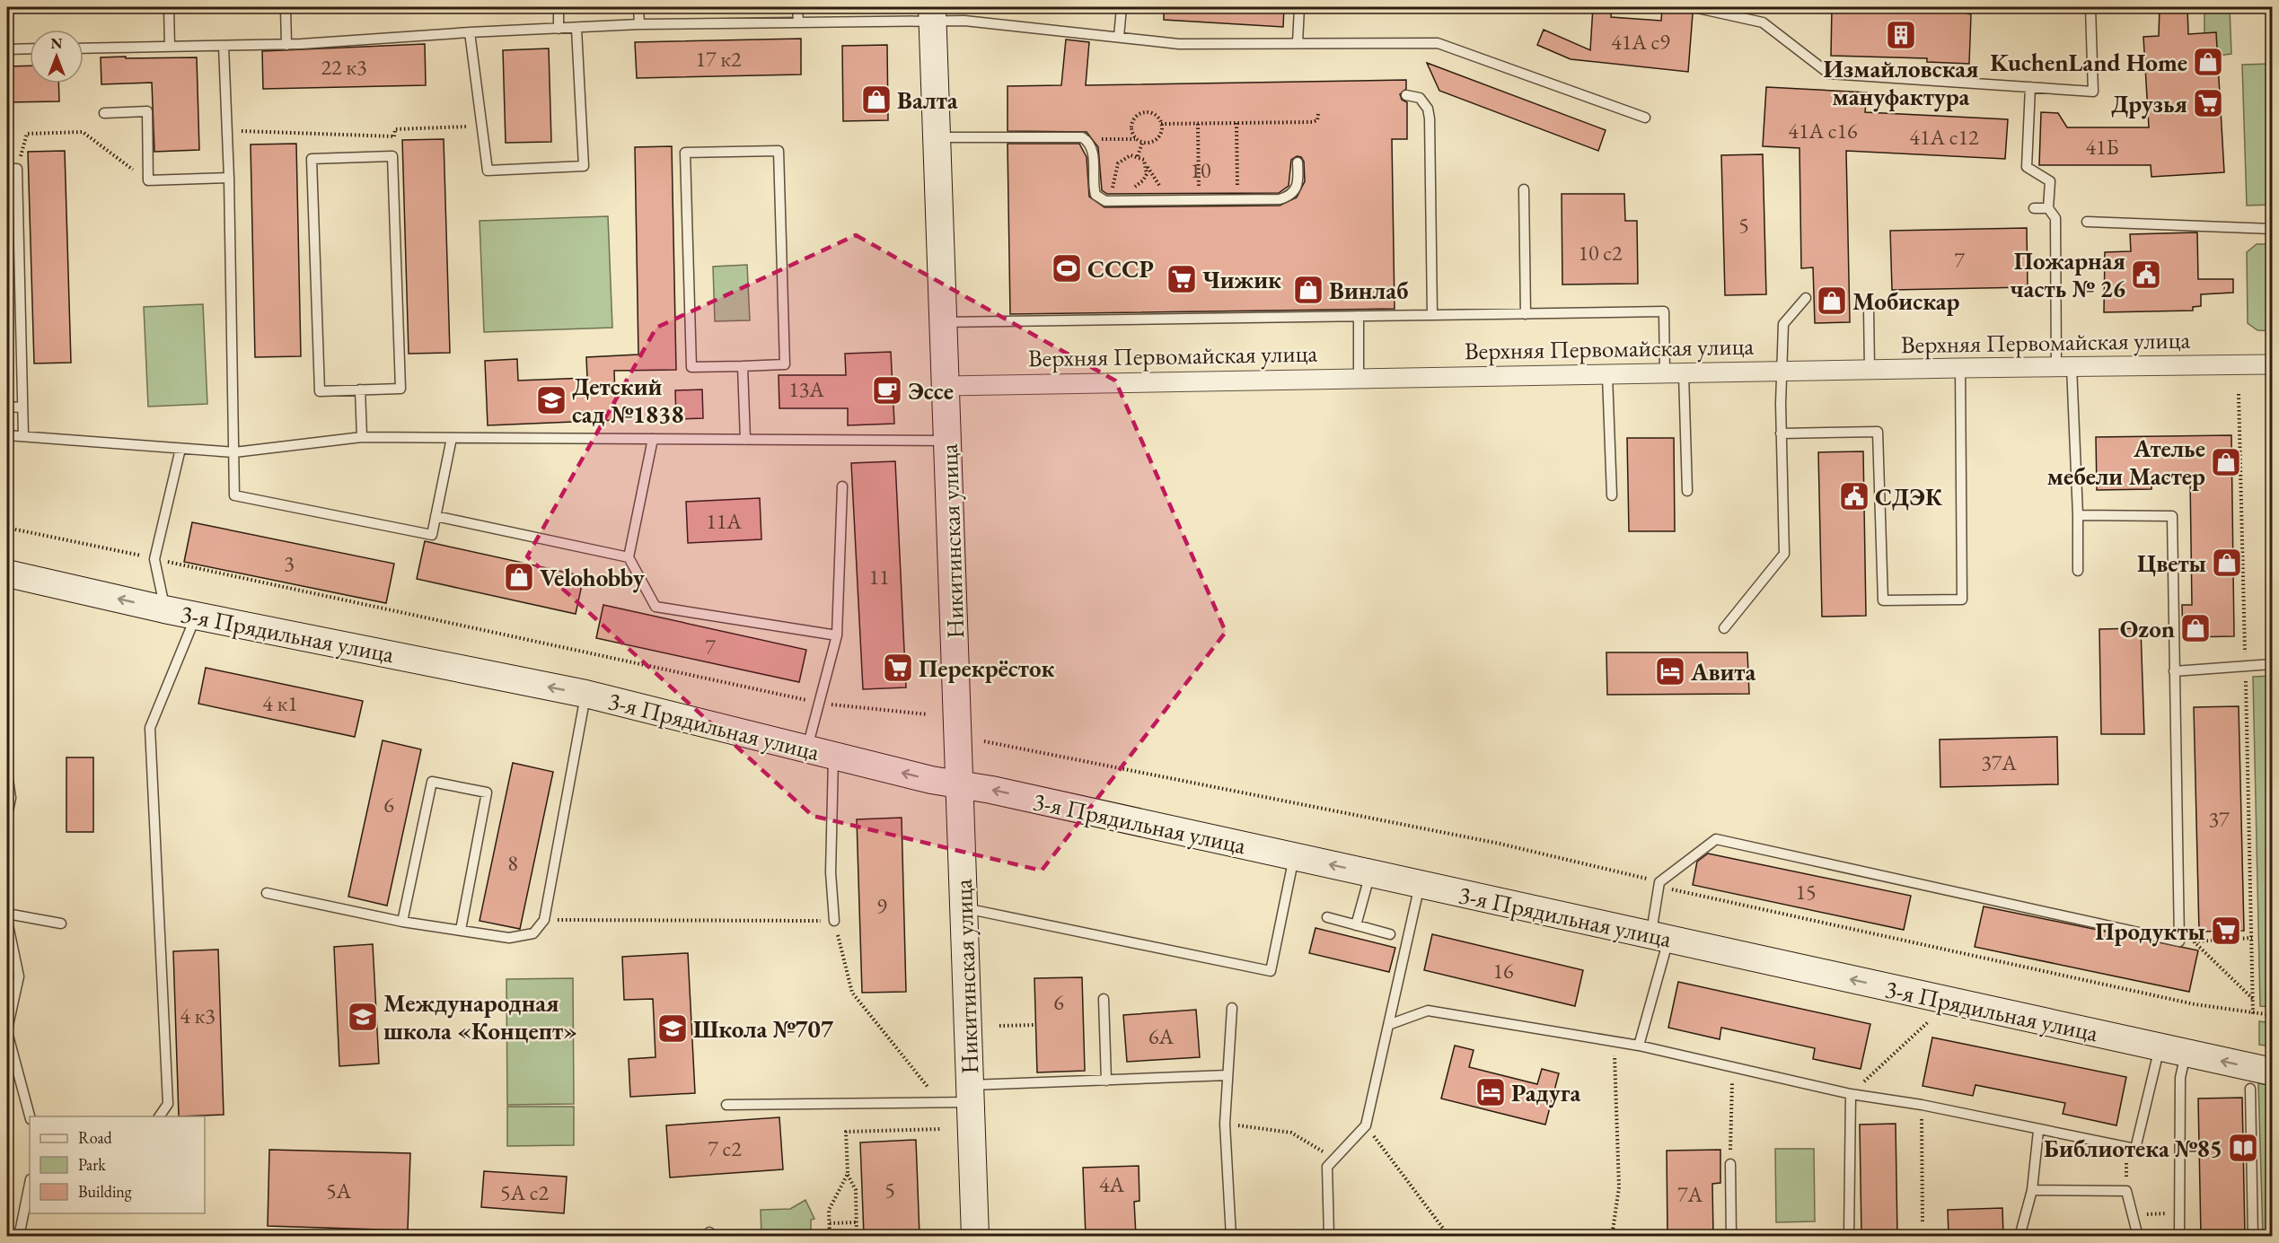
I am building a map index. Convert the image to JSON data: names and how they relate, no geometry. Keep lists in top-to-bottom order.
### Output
{
  "streets": {
    "street": ["Верхняя Первомайская улица", "Никитинская улица", "3-я Прядильная улица"]
  },
  "crossings": [
    ["Верхняя Первомайская улица", "Никитинская улица"],
    ["Никитинская улица", "3-я Прядильная улица"]
  ],
  "one_way": ["3-я Прядильная улица"],
  "places": {
    "building": ["Измайловская мануфактура"],
    "shop": [
      "KuchenLand Home",
      "Валта",
      "Винлаб",
      "Мобискар",
      "Ателье мебели Мастер",
      "Цветы",
      "Velohobby",
      "Ozon"
    ],
    "supermarket": [
      "Друзья",
      "Чижик",
      "Перекрёсток",
      "Продукты"
    ],
    "sports": ["СССР"],
    "public building": ["Пожарная часть № 26", "СДЭК"],
    "cafe": ["Эссе"],
    "school or university": ["Детский сад №1838", "Международная школа «Концепт»", "Школа №707"],
    "hotel": ["Авита", "Радуга"],
    "library": ["Библиотека №85"]
  },
  "house_numbers": [
    "41А с9",
    "17 к2",
    "22 к3",
    "41А с16",
    "41А с12",
    "41Б",
    "10",
    "5",
    "10 с2",
    "7",
    "13А",
    "11А",
    "3",
    "11",
    "7",
    "4 к1",
    "37А",
    "6",
    "37",
    "8",
    "15",
    "9",
    "16",
    "6",
    "4 к3",
    "6А",
    "7 с2",
    "4А",
    "5",
    "5А",
    "5А с2",
    "7А"
  ],
  "legend": ["Road", "Park", "Building"],
  "north": "top"
}
